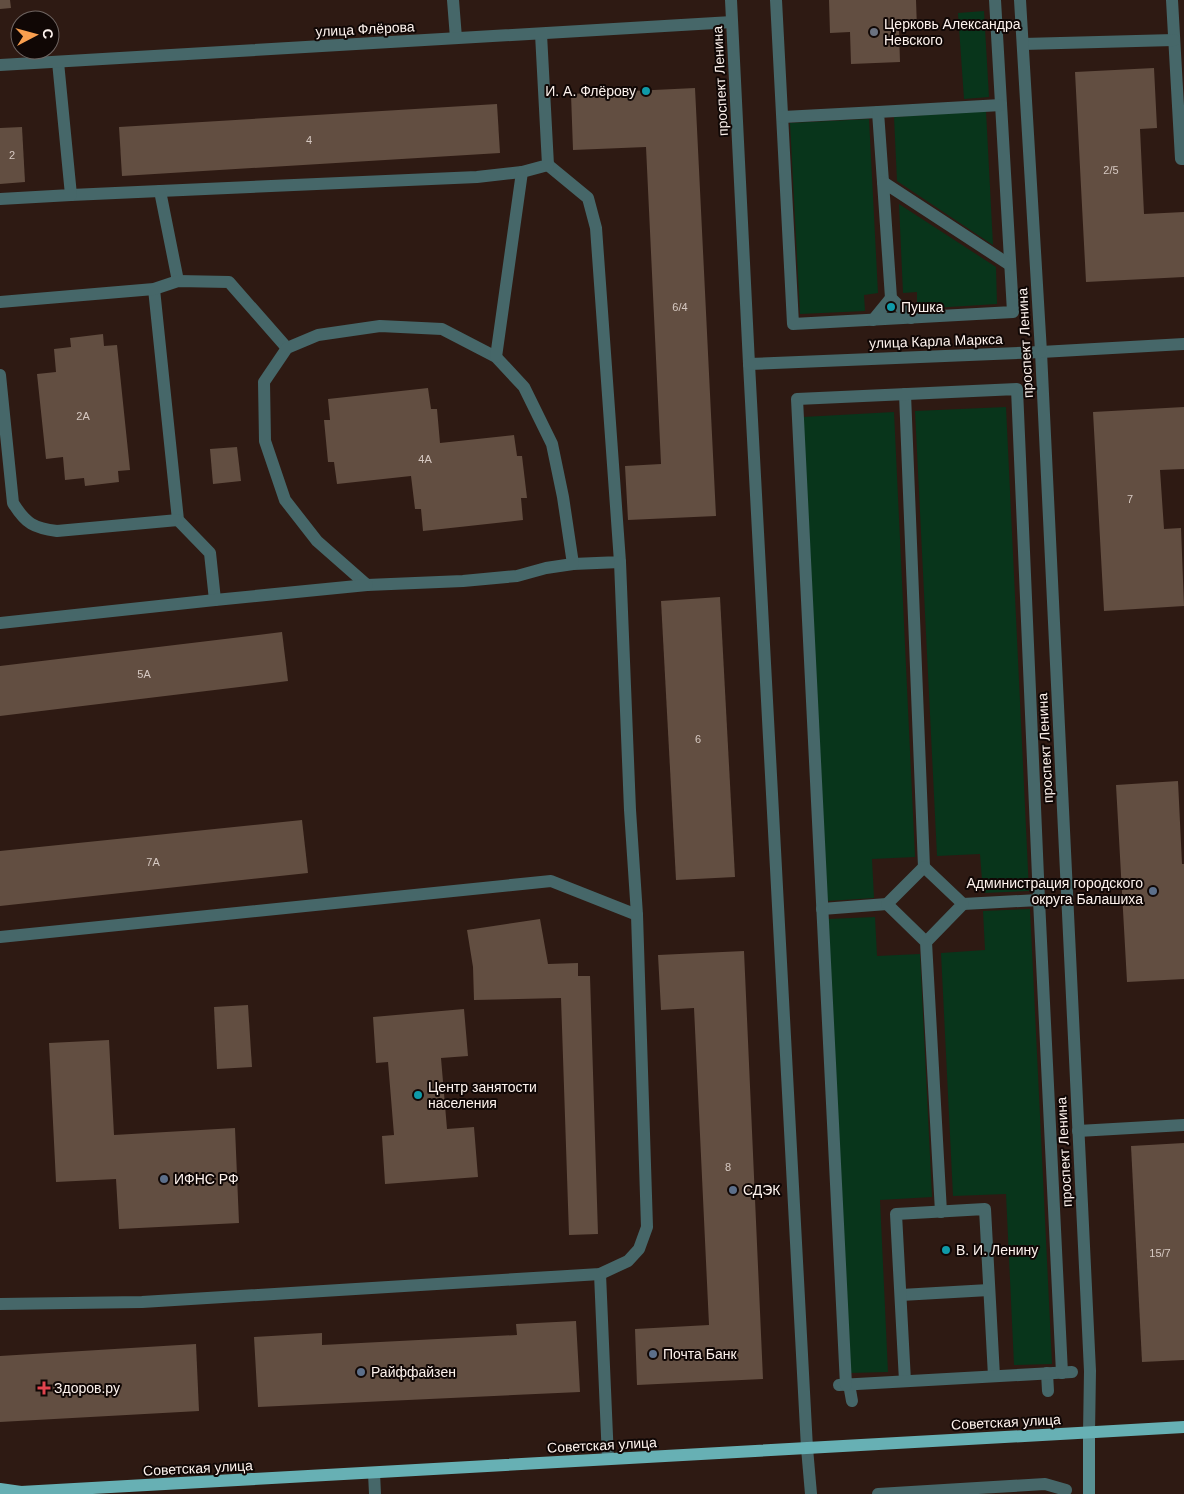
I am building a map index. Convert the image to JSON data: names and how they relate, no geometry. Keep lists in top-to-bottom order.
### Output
{
  "streets": {
    "main road": ["проспект Ленина", "Советская улица"],
    "street": ["улица Флёрова", "улица Карла Маркса"]
  },
  "crossings": [
    ["улица Флёрова", "проспект Ленина"],
    ["проспект Ленина", "улица Карла Маркса"],
    ["проспект Ленина", "Советская улица"]
  ],
  "places": {
    "other": [
      "Церковь Александра Невского",
      "И. А. Флёрову",
      "Пушка",
      "Администрация городского округа Балашиха",
      "Центр занятости населения",
      "ИФНС РФ",
      "СДЭК",
      "В. И. Ленину",
      "Почта Банк",
      "Райффайзен"
    ],
    "health": ["Здоров.ру"]
  },
  "house_numbers": [
    "4",
    "2",
    "2/5",
    "6/4",
    "2А",
    "4А",
    "7",
    "5А",
    "6",
    "7А",
    "8",
    "15/7"
  ],
  "north": "right"
}
